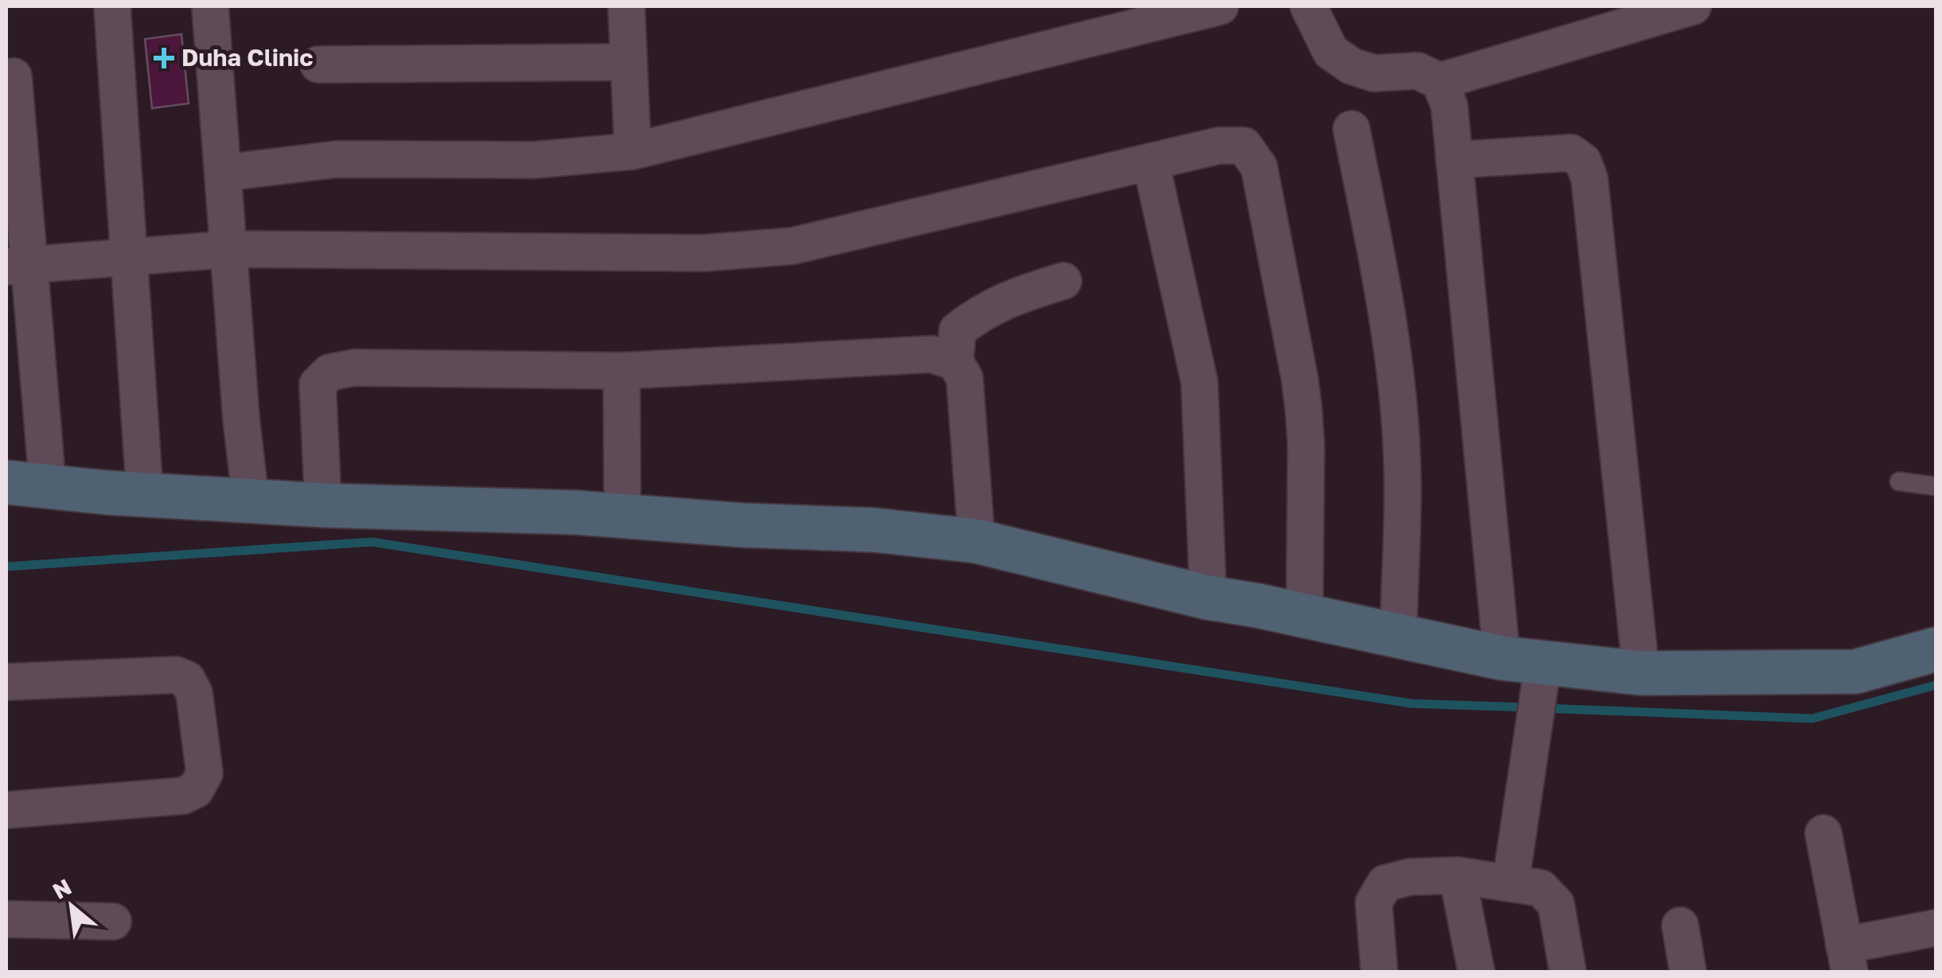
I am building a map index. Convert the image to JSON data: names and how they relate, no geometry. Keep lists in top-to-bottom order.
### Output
{
  "places": {
    "health": ["Duha Clinic"]
  },
  "north": "top left"
}
